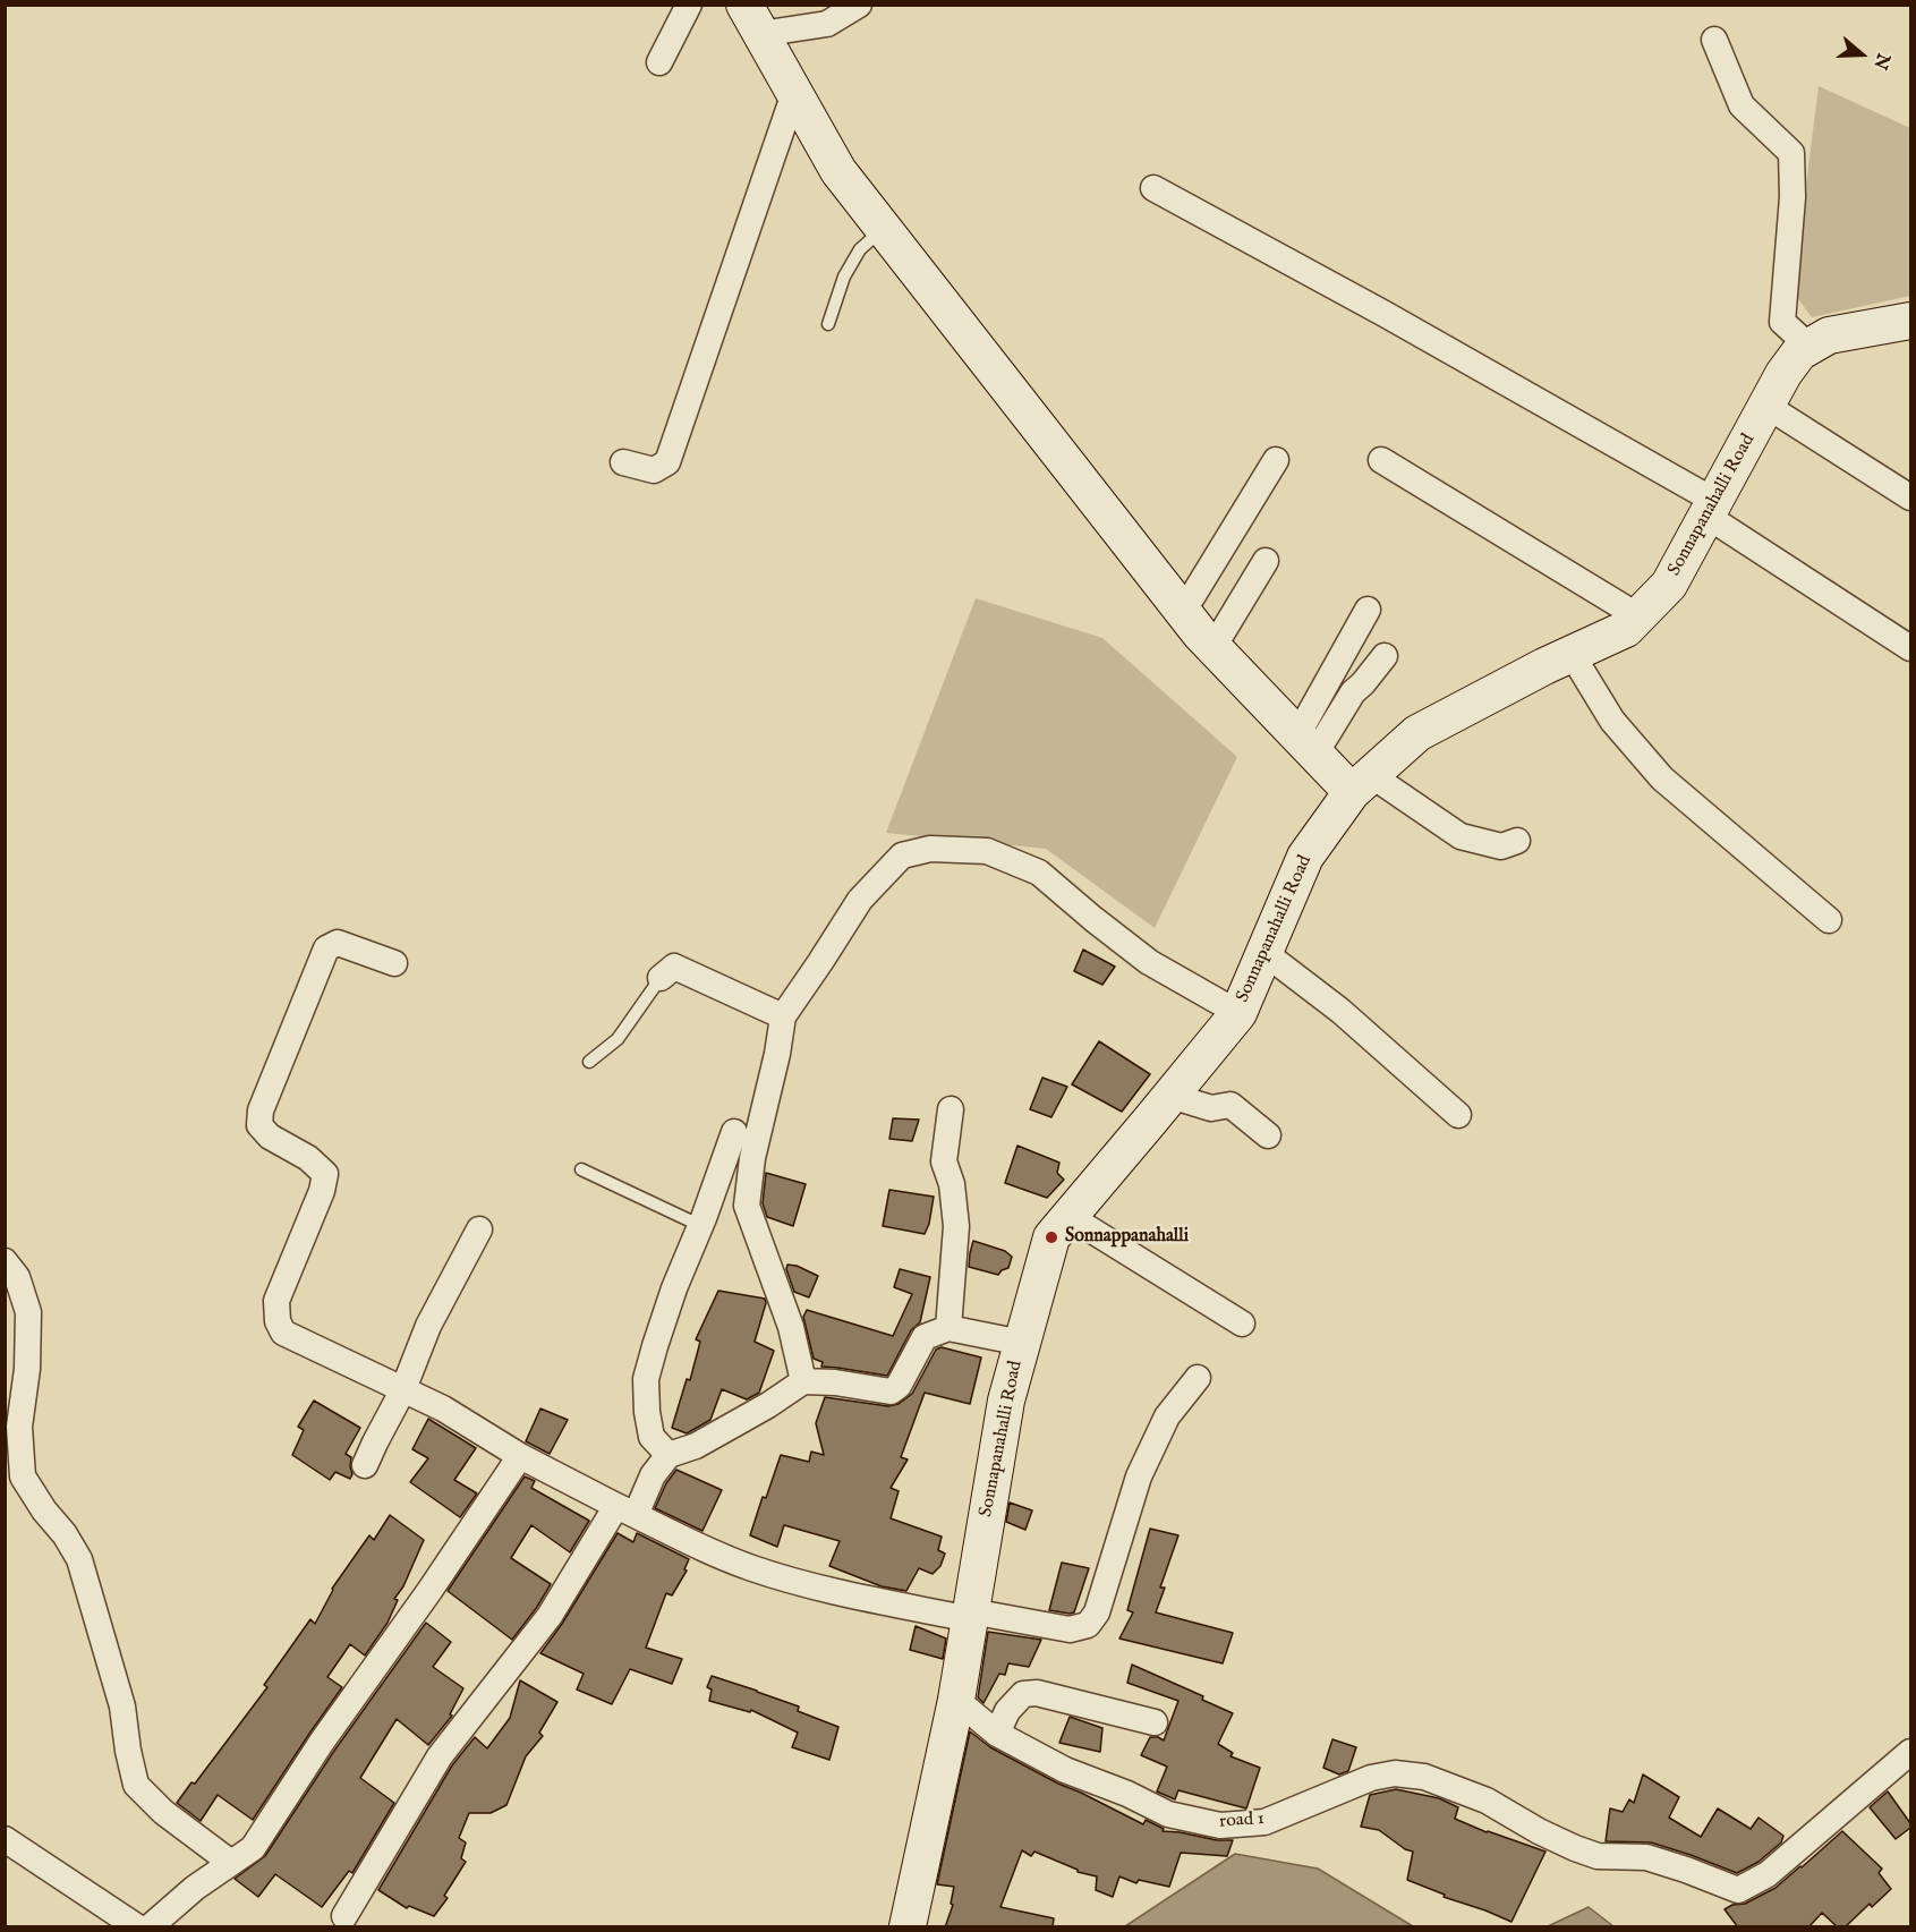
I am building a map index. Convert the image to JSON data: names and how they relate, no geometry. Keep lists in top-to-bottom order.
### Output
{
  "streets": {
    "street": ["Sonnapanahalli Road", "road 1"]
  },
  "crossings": [
    ["Sonnapanahalli Road", "road 1"]
  ],
  "places": ["Sonnappanahalli"],
  "north": "right"
}
